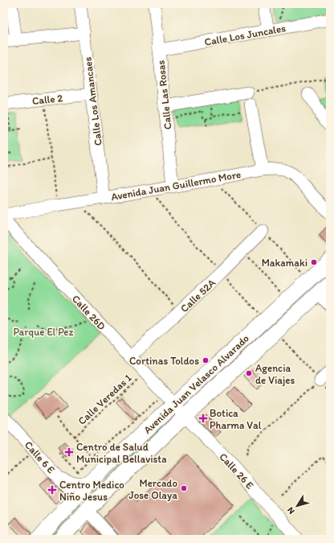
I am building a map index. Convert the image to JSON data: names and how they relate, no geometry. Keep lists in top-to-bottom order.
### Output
{
  "streets": {
    "main road": ["Avenida Juan Velasco Alvarado"],
    "street": [
      "Calle Los Juncales",
      "Calle Las Rosas",
      "Calle 2",
      "Calle Los Amancaes",
      "Avenida Juan Guillermo More",
      "Calle 52A",
      "Calle 26D",
      "Calle 6 E",
      "Calle 26 E"
    ],
    "path": ["Calle Veredas 1"]
  },
  "crossings": [
    ["Calle Los Juncales", "Calle Las Rosas"],
    ["Calle Las Rosas", "Avenida Juan Guillermo More"],
    ["Calle 2", "Calle Los Amancaes"],
    ["Calle Los Amancaes", "Avenida Juan Guillermo More"],
    ["Calle 52A", "Calle 26D"],
    ["Calle 26D", "Avenida Juan Velasco Alvarado"],
    ["Calle 26D", "Calle Veredas 1"],
    ["Calle 26D", "Calle 26 E"],
    ["Avenida Juan Velasco Alvarado", "Calle 26 E"]
  ],
  "parks": ["Parque El Pez"],
  "places": {
    "other": [
      "Makamaki",
      "Cortinas Toldos",
      "Agencia de Viajes",
      "Mercado Jose Olaya"
    ],
    "health": ["Botica Pharma Val", "Centro de Salud Municipal Bellavista", "Centro Medico Niño Jesus"]
  },
  "north": "bottom left"
}
